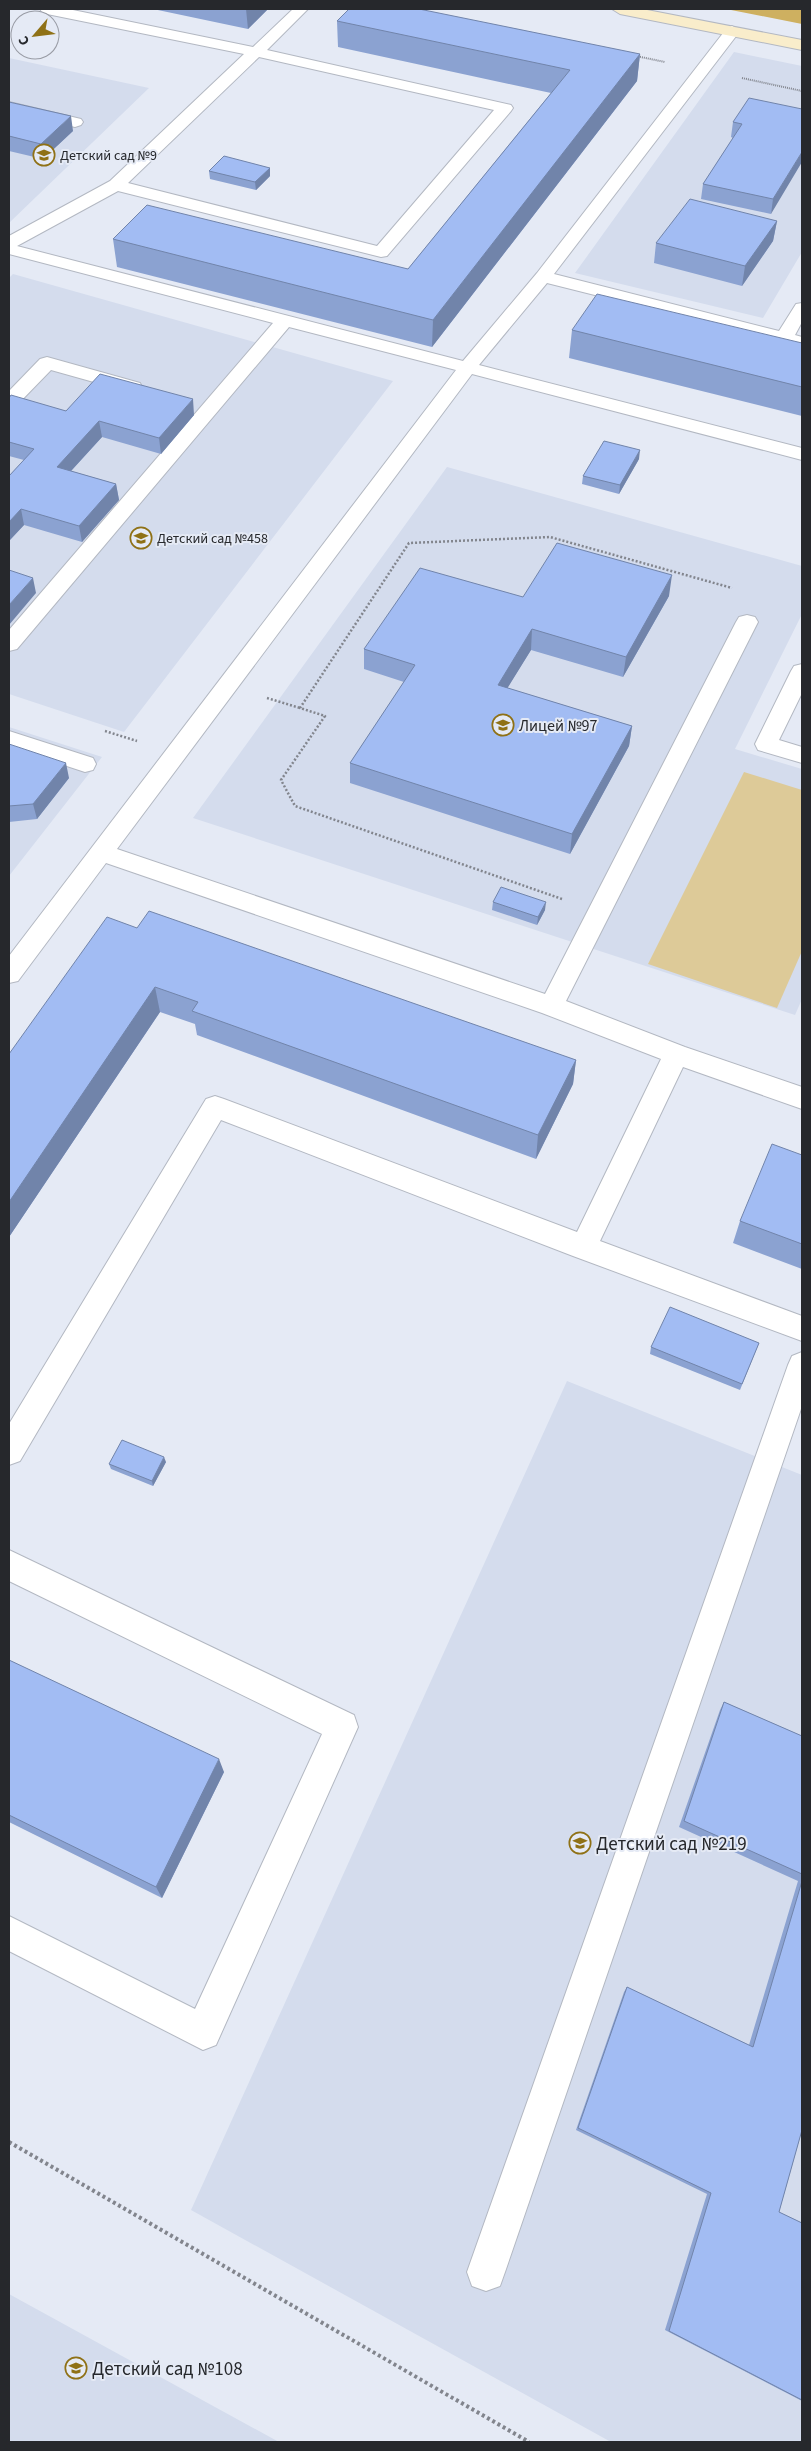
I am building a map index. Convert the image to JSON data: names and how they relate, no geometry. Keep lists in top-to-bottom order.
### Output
{
  "places": {
    "school or university": [
      "Детский сад №9",
      "Детский сад №458",
      "Лицей №97",
      "Детский сад №219",
      "Детский сад №108"
    ]
  },
  "north": "bottom left"
}
